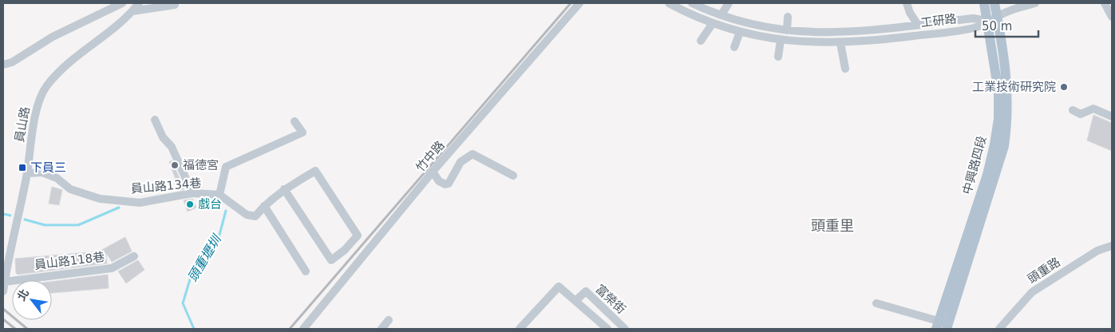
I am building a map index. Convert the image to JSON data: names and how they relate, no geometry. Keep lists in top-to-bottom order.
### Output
{
  "streets": {
    "main road": ["中興路四段"],
    "street": [
      "工研路",
      "員山路",
      "竹中路",
      "員山路134巷",
      "員山路118巷",
      "頭重路",
      "富榮街"
    ]
  },
  "crossings": [
    ["工研路", "中興路四段"],
    ["員山路", "員山路134巷"],
    ["員山路", "員山路118巷"]
  ],
  "districts": ["頭重里"],
  "water": ["頭重壢圳"],
  "places": {
    "other": ["工業技術研究院", "福德宮", "戲台"],
    "transit": ["下員三"]
  },
  "scale_bar": "50 m",
  "north": "top left"
}
